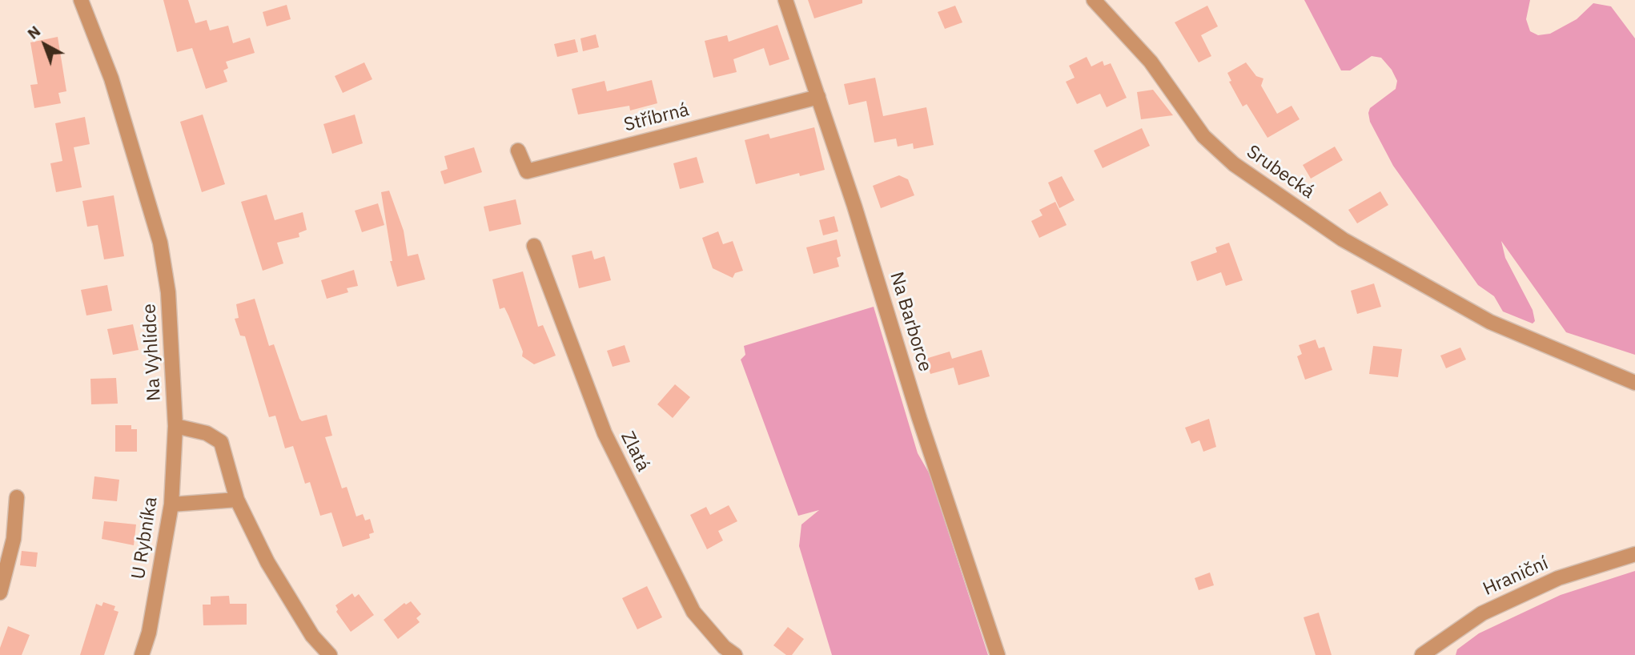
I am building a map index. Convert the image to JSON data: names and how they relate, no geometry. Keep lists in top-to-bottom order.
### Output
{
  "streets": {
    "street": [
      "Stříbrná",
      "Srubecká",
      "Na Barborce",
      "Na Vyhlídce",
      "Zlatá",
      "U Rybníka",
      "Hraniční"
    ]
  },
  "crossings": [
    ["Stříbrná", "Na Barborce"],
    ["Na Vyhlídce", "U Rybníka"]
  ],
  "north": "top left"
}
